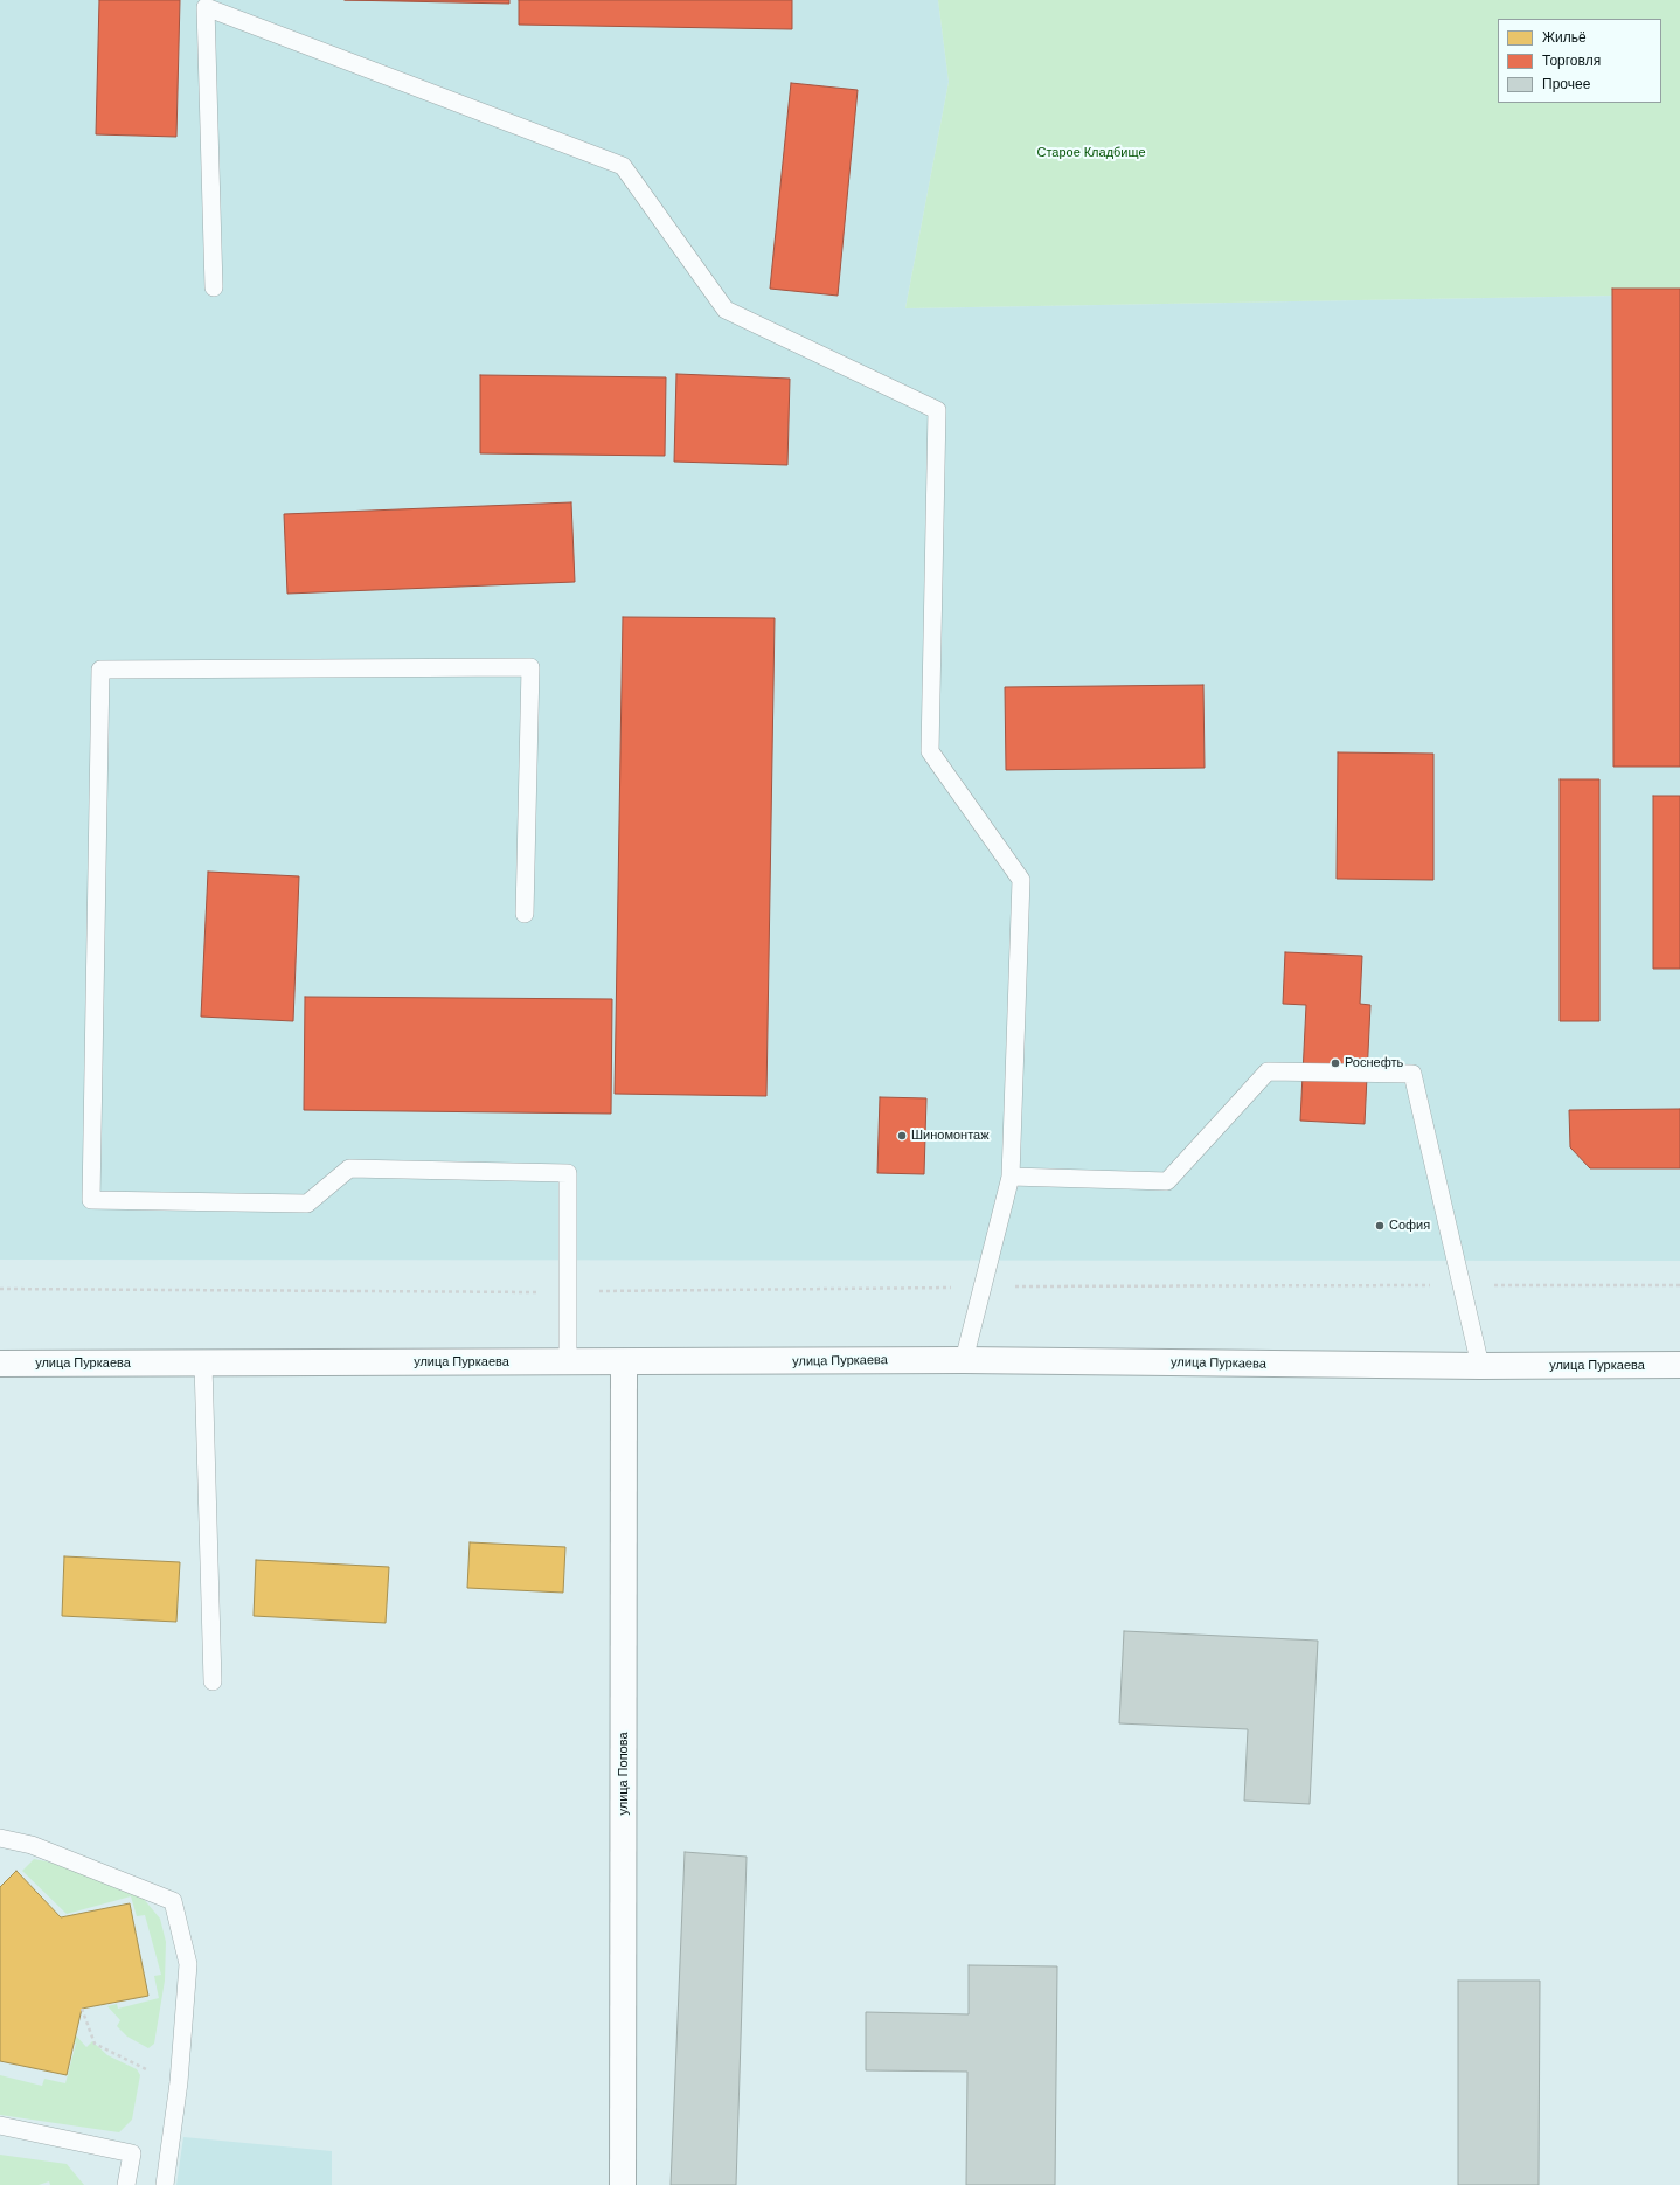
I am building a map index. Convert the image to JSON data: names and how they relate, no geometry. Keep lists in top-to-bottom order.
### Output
{
  "streets": {
    "main road": ["улица Пуркаева", "улица Попова"]
  },
  "crossings": [
    ["улица Пуркаева", "улица Попова"]
  ],
  "parks": ["Старое Кладбище"],
  "places": ["Роснефть", "Шиномонтаж", "София"],
  "legend": ["Жильё", "Торговля", "Прочее"]
}
